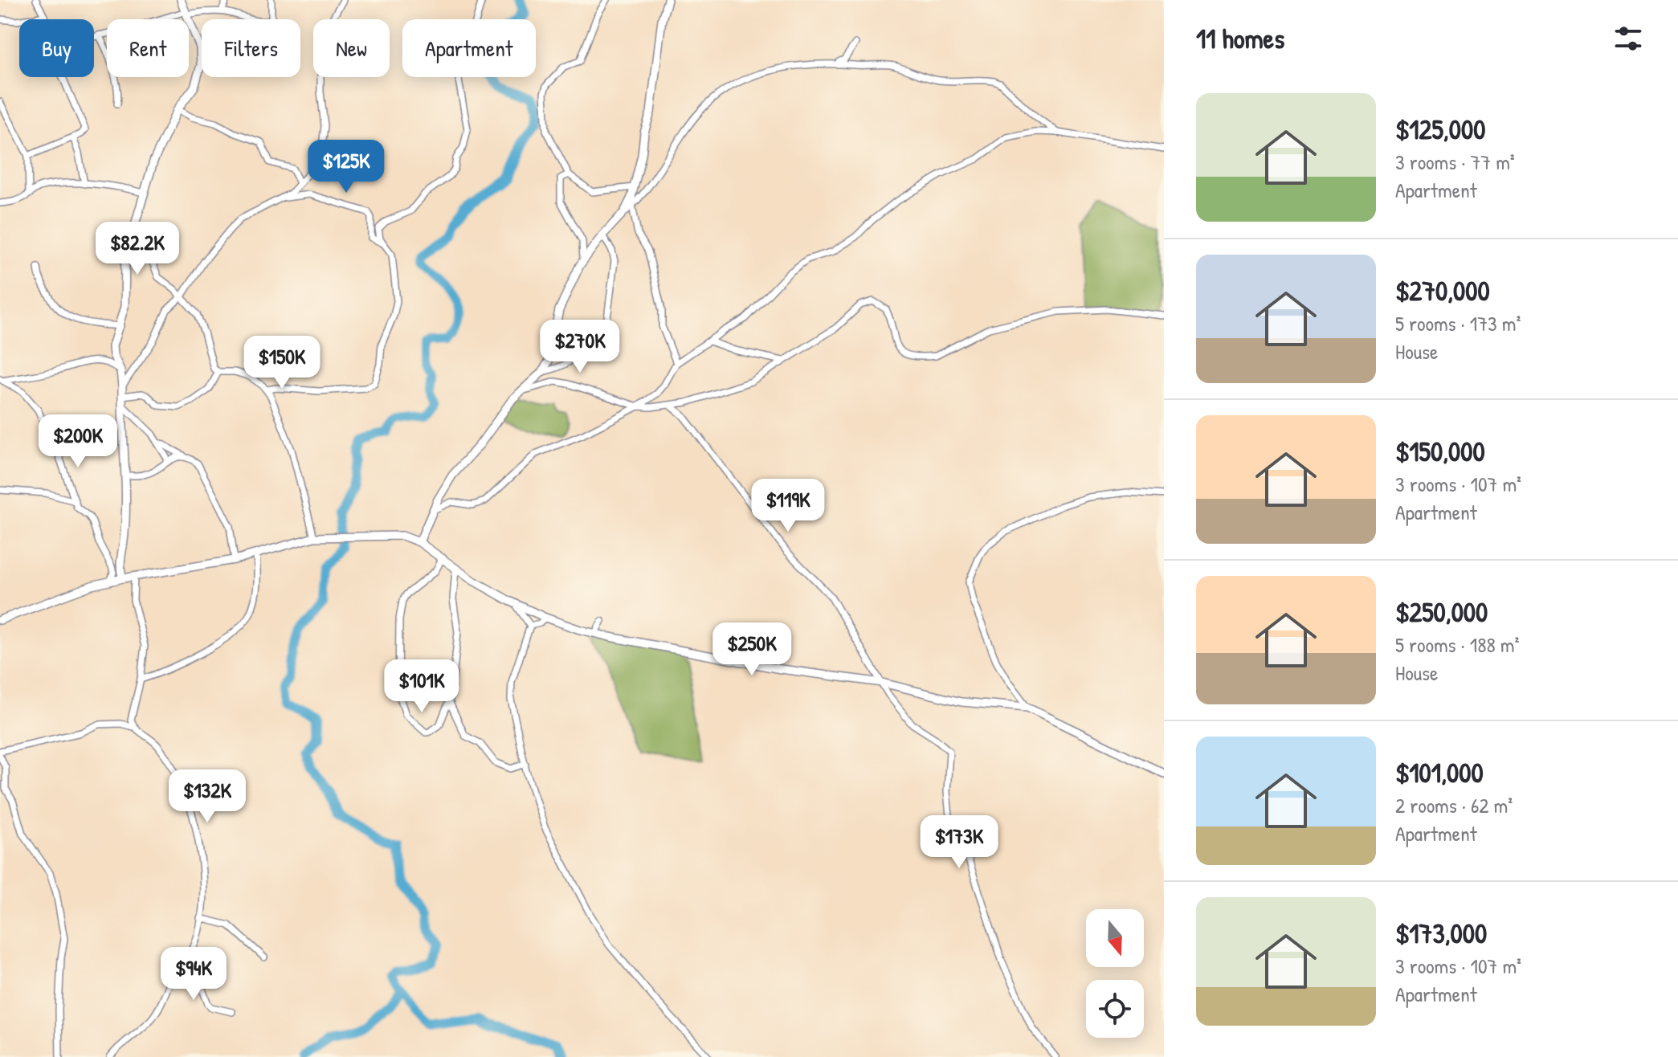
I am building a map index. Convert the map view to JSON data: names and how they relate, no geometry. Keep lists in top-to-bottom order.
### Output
{
  "north": "bottom",
  "page": {
    "heading": "11 homes",
    "chip": [
      "Buy",
      "Rent",
      "Filters",
      "New",
      "Apartment"
    ],
    "list": [
      {
        "name": "$125,000",
        "note": "3 rooms · 77 m² · Apartment"
      },
      {
        "name": "$270,000",
        "note": "5 rooms · 173 m² · House"
      },
      {
        "name": "$150,000",
        "note": "3 rooms · 107 m² · Apartment"
      },
      {
        "name": "$250,000",
        "note": "5 rooms · 188 m² · House"
      },
      {
        "name": "$101,000",
        "note": "2 rooms · 62 m² · Apartment"
      },
      {
        "name": "$173,000",
        "note": "3 rooms · 107 m² · Apartment"
      }
    ],
    "price": [
      "$125K",
      "$82.2K",
      "$270K",
      "$150K",
      "$200K",
      "$119K",
      "$250K",
      "$101K",
      "$132K",
      "$173K",
      "$94K"
    ]
  }
}
